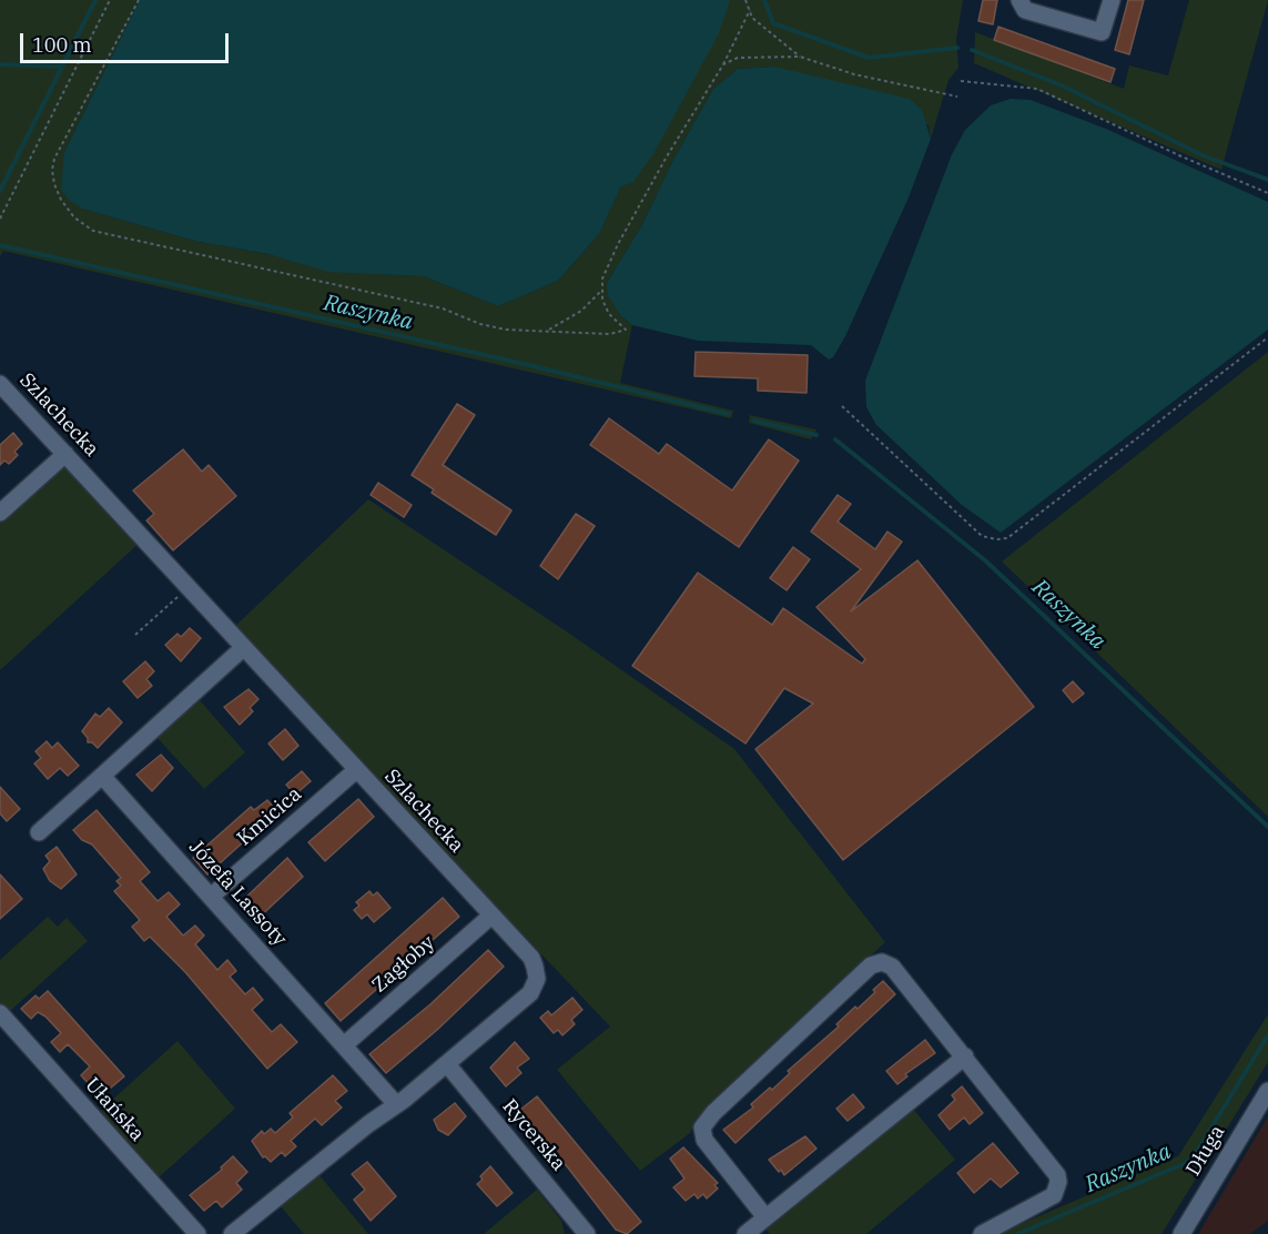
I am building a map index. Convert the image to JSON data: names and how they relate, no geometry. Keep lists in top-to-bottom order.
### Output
{
  "streets": {
    "street": [
      "Szlachecka",
      "Kmicica",
      "Józefa Lassoty",
      "Zagłoby",
      "Ułańska",
      "Rycerska",
      "Długa"
    ]
  },
  "crossings": [
    ["Szlachecka", "Kmicica"],
    ["Szlachecka", "Józefa Lassoty"],
    ["Szlachecka", "Zagłoby"],
    ["Szlachecka", "Rycerska"],
    ["Kmicica", "Józefa Lassoty"],
    ["Józefa Lassoty", "Zagłoby"]
  ],
  "water": ["Raszynka"],
  "scale_bar": "100 m"
}
